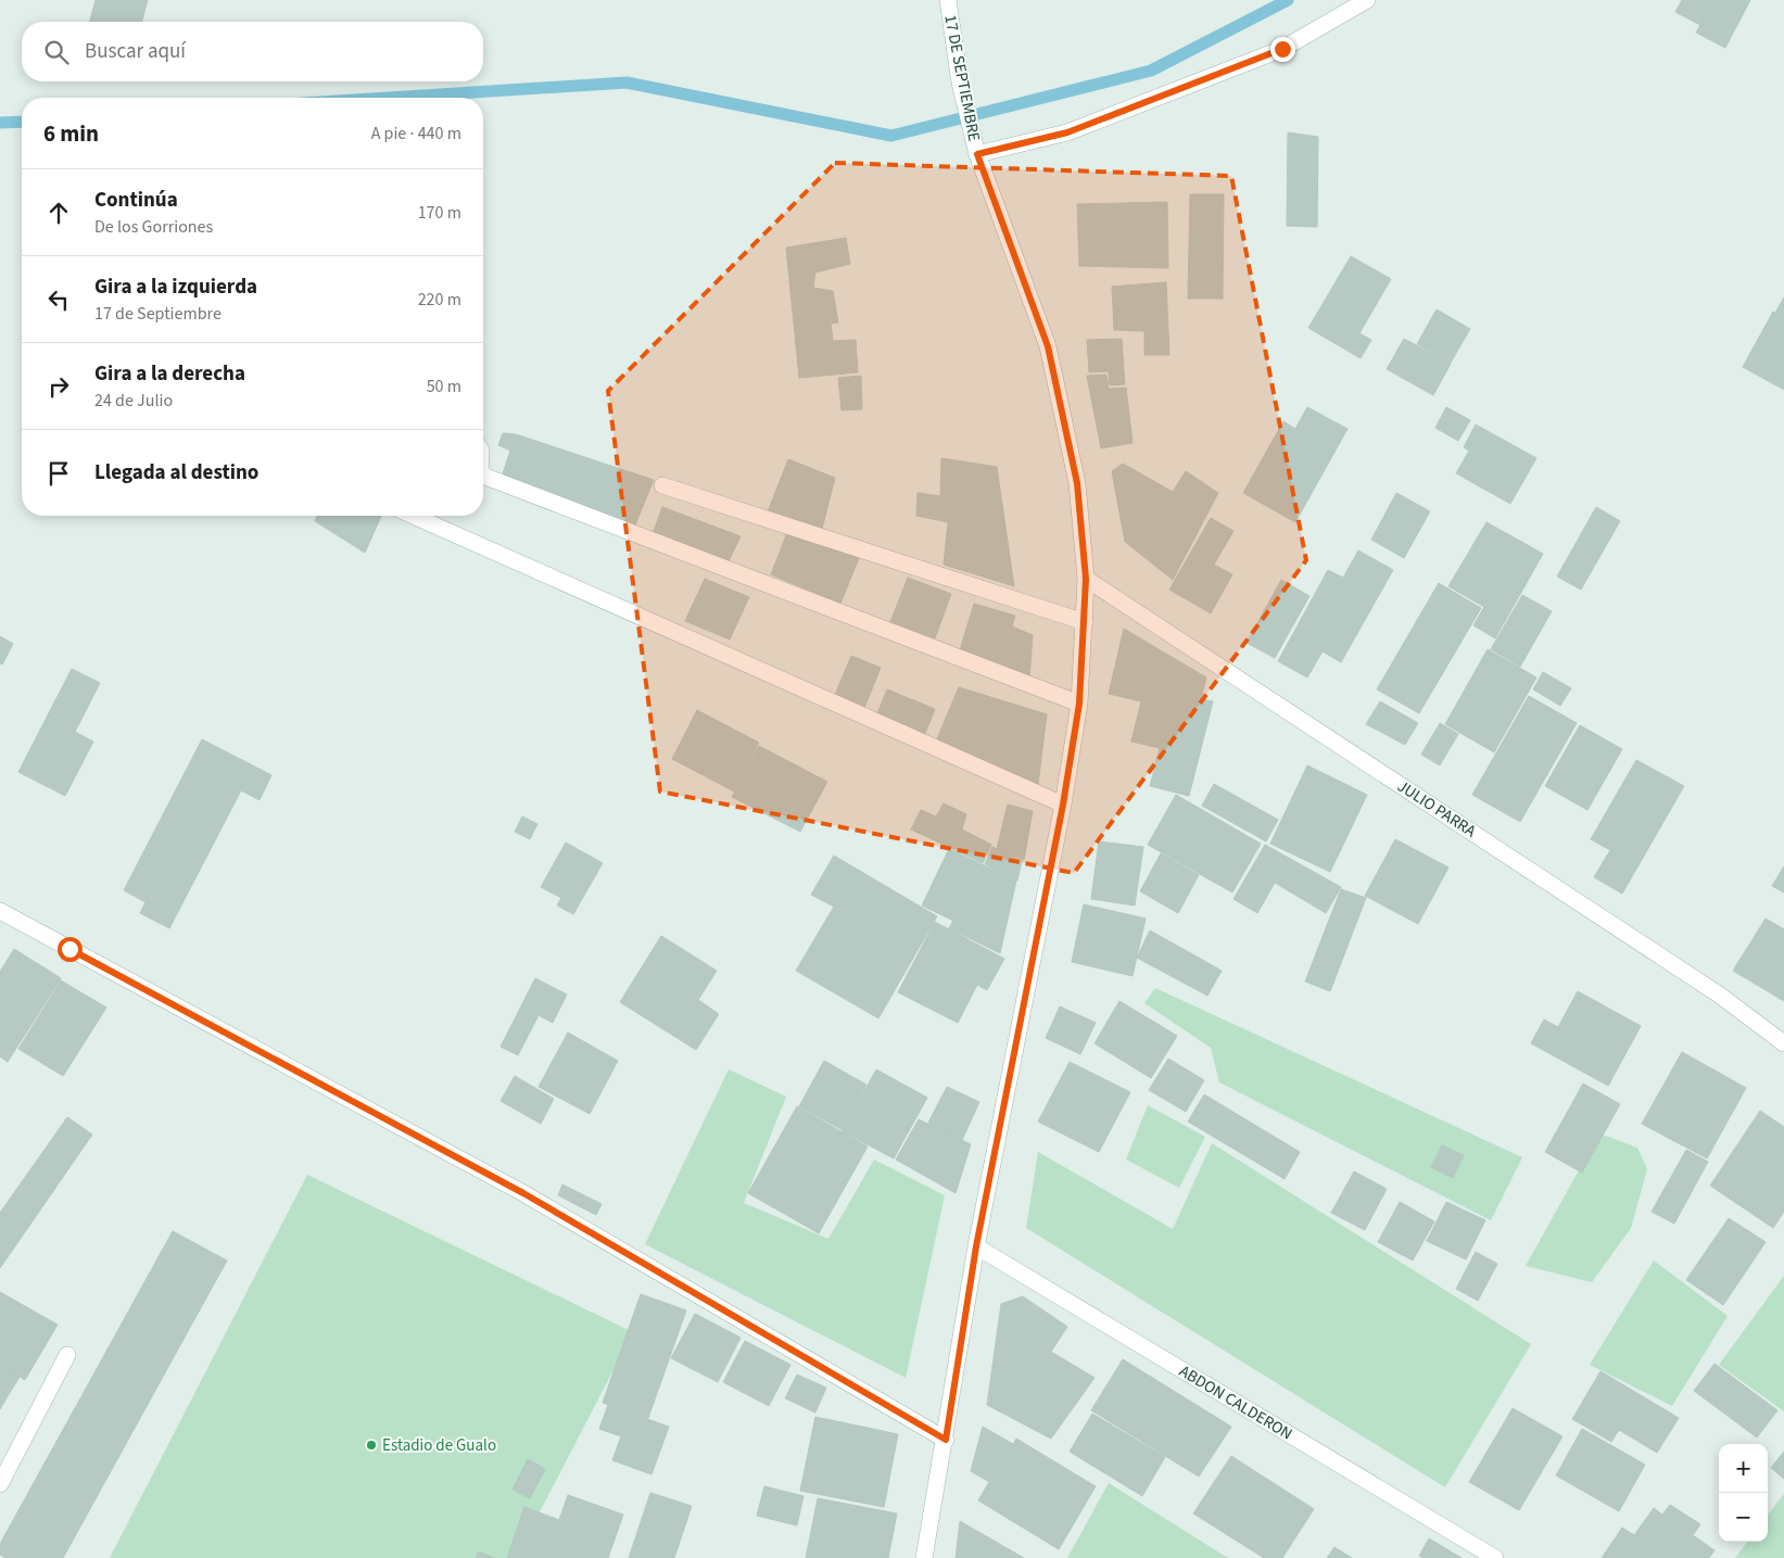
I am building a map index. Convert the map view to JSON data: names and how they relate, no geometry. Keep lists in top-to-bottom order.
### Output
{
  "streets": {
    "street": ["17 DE SEPTIEMBRE", "JULIO PARRA", "ABDON CALDERON"]
  },
  "crossings": [
    ["17 DE SEPTIEMBRE", "JULIO PARRA"],
    ["17 DE SEPTIEMBRE", "ABDON CALDERON"]
  ],
  "places": ["Estadio de Gualo"],
  "page": {
    "search": "Buscar aquí",
    "heading": ["6 min", "A pie · 440 m"],
    "list": [
      ["Continúa", "De los Gorriones", "170 m"],
      ["Gira a la izquierda", "17 de Septiembre", "220 m"],
      ["Gira a la derecha", "24 de Julio", "50 m"],
      "Llegada al destino"
    ],
    "map_buttons": ["+", "−"]
  }
}
